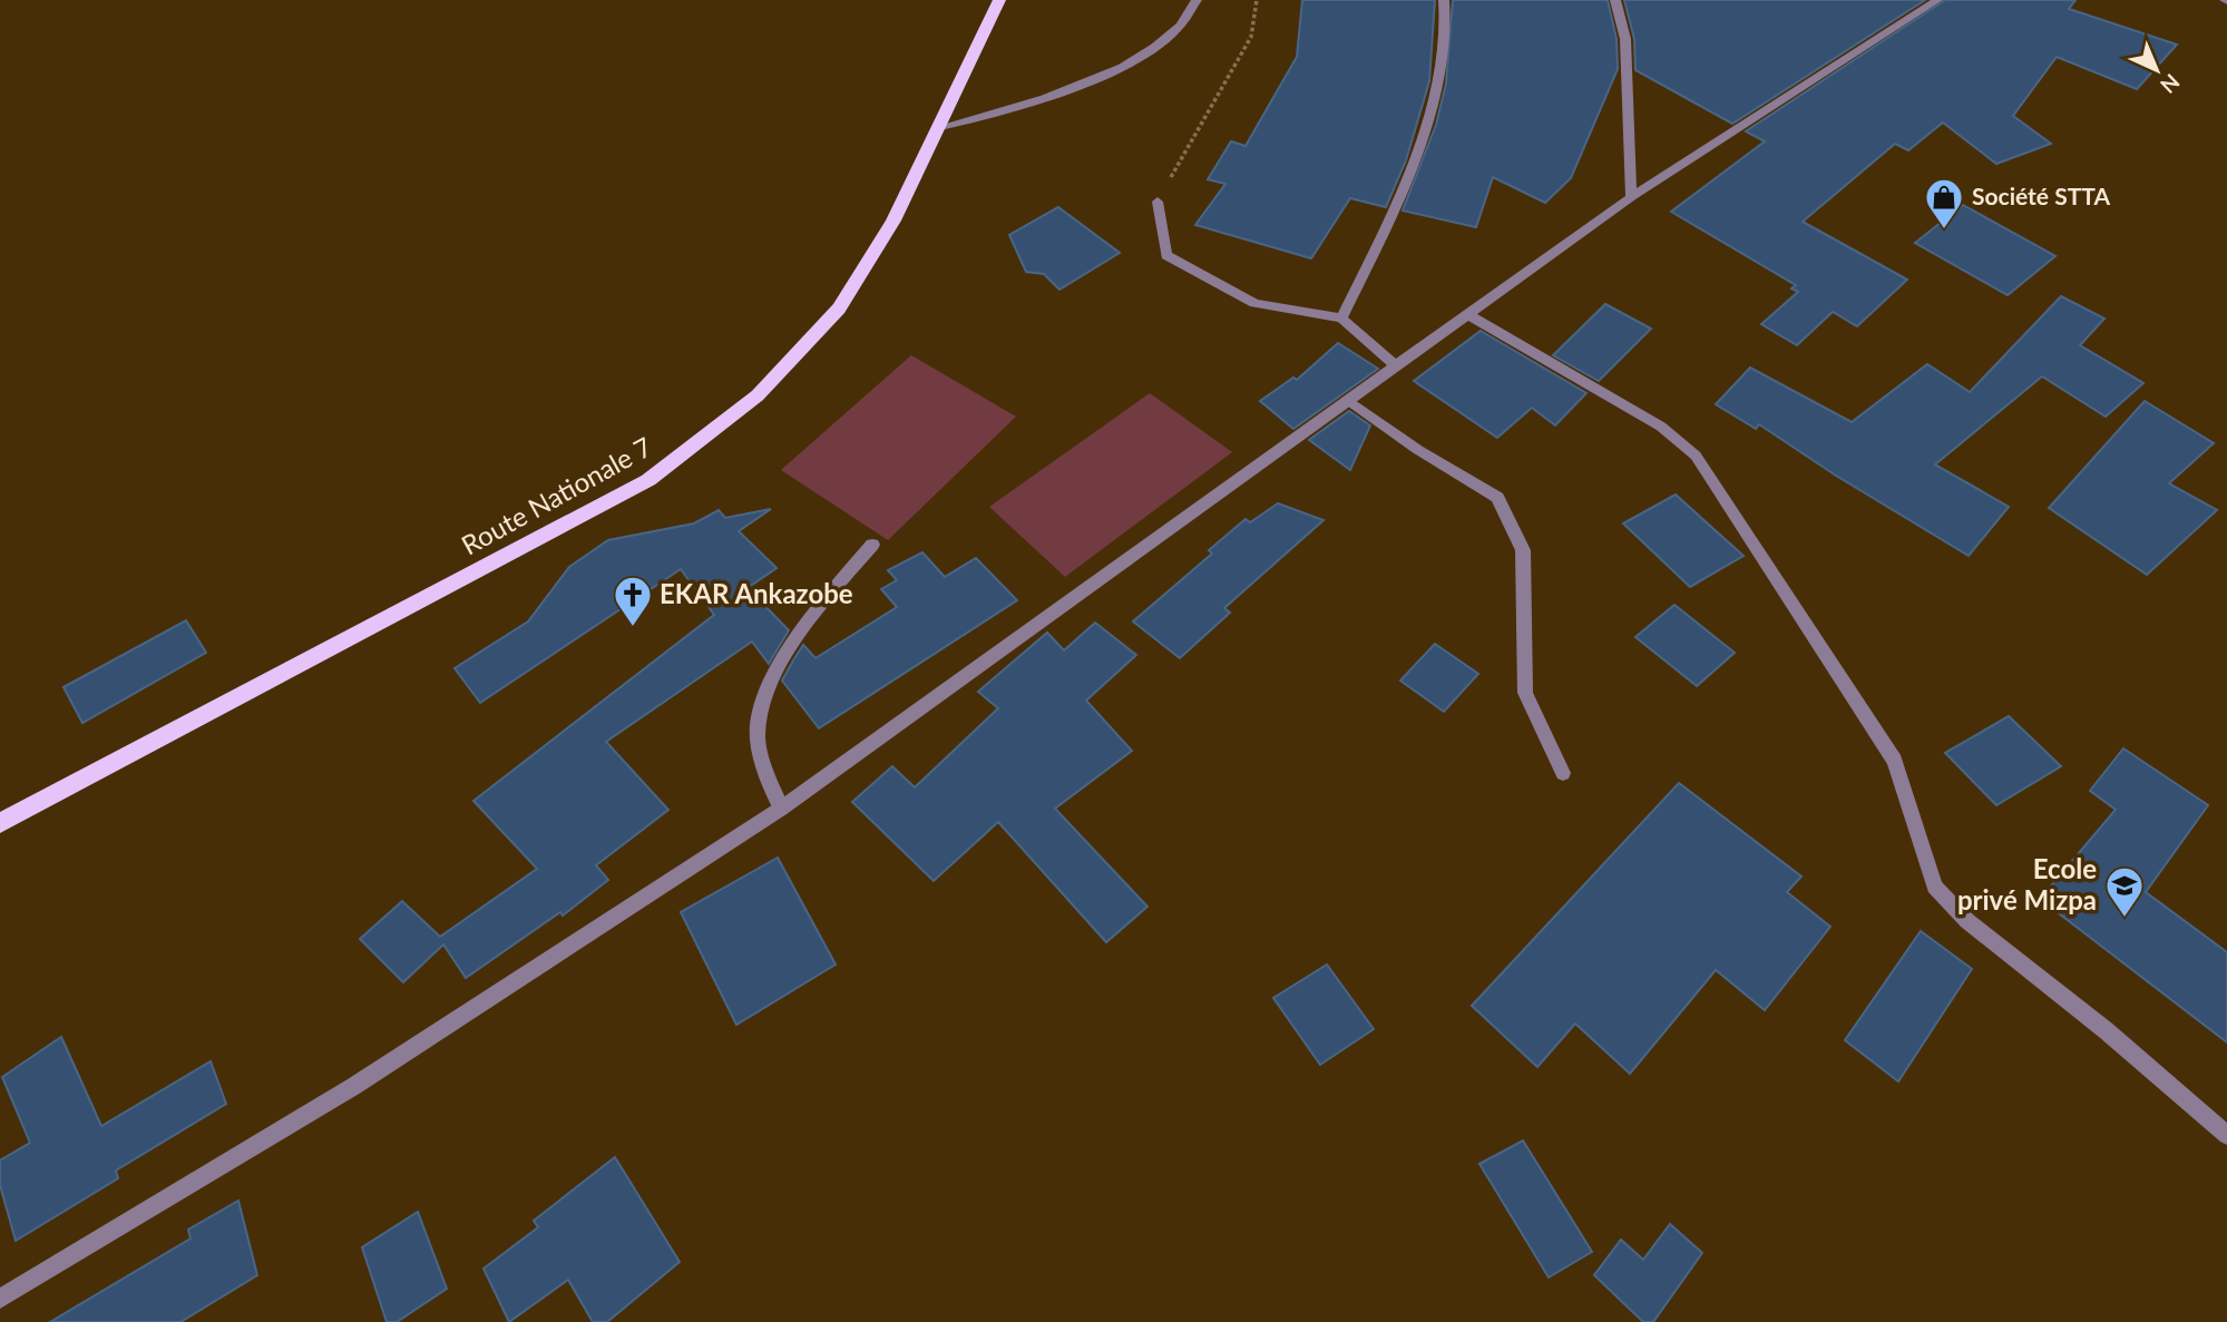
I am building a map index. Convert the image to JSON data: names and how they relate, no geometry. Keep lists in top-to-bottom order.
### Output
{
  "streets": {
    "main road": ["Route Nationale 7"]
  },
  "places": {
    "shop": ["Société STTA"],
    "church": ["EKAR Ankazobe"],
    "school or university": ["Ecole privé Mizpa"]
  },
  "north": "bottom right"
}
